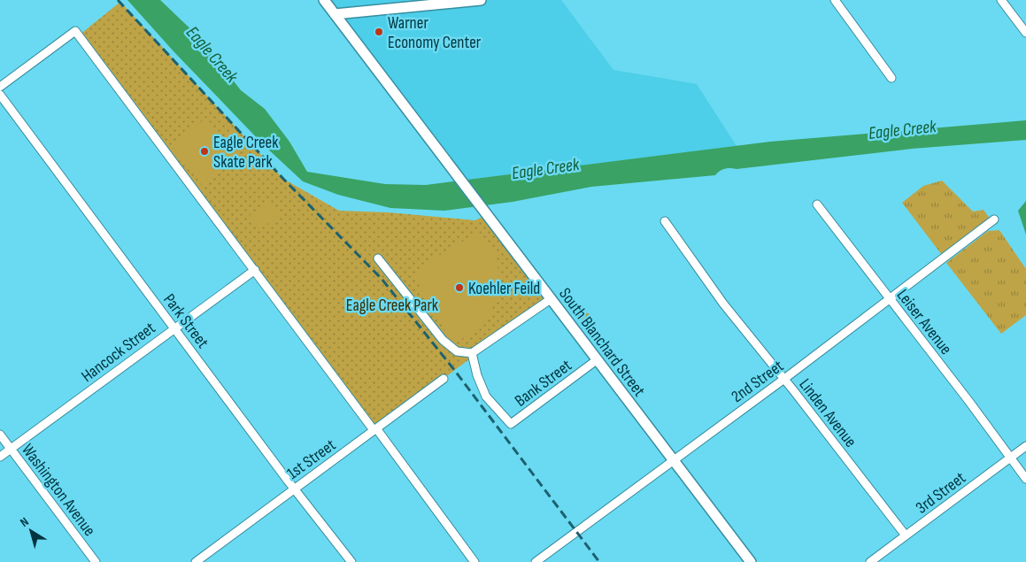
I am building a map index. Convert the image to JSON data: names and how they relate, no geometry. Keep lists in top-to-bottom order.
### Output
{
  "streets": {
    "street": [
      "Park Street",
      "Leiser Avenue",
      "South Blanchard Street",
      "Hancock Street",
      "2nd Street",
      "Bank Street",
      "Linden Avenue",
      "1st Street",
      "Washington Avenue",
      "3rd Street"
    ]
  },
  "crossings": [
    ["Park Street", "Hancock Street"],
    ["Park Street", "1st Street"],
    ["Leiser Avenue", "2nd Street"],
    ["Leiser Avenue", "3rd Street"],
    ["South Blanchard Street", "2nd Street"],
    ["South Blanchard Street", "Bank Street"],
    ["Hancock Street", "Washington Avenue"],
    ["2nd Street", "Linden Avenue"],
    ["Linden Avenue", "3rd Street"]
  ],
  "water": ["Eagle Creek"],
  "parks": ["Eagle Creek Park"],
  "places": ["Warner Economy Center", "Eagle Creek Skate Park", "Koehler Feild"],
  "north": "top left"
}
